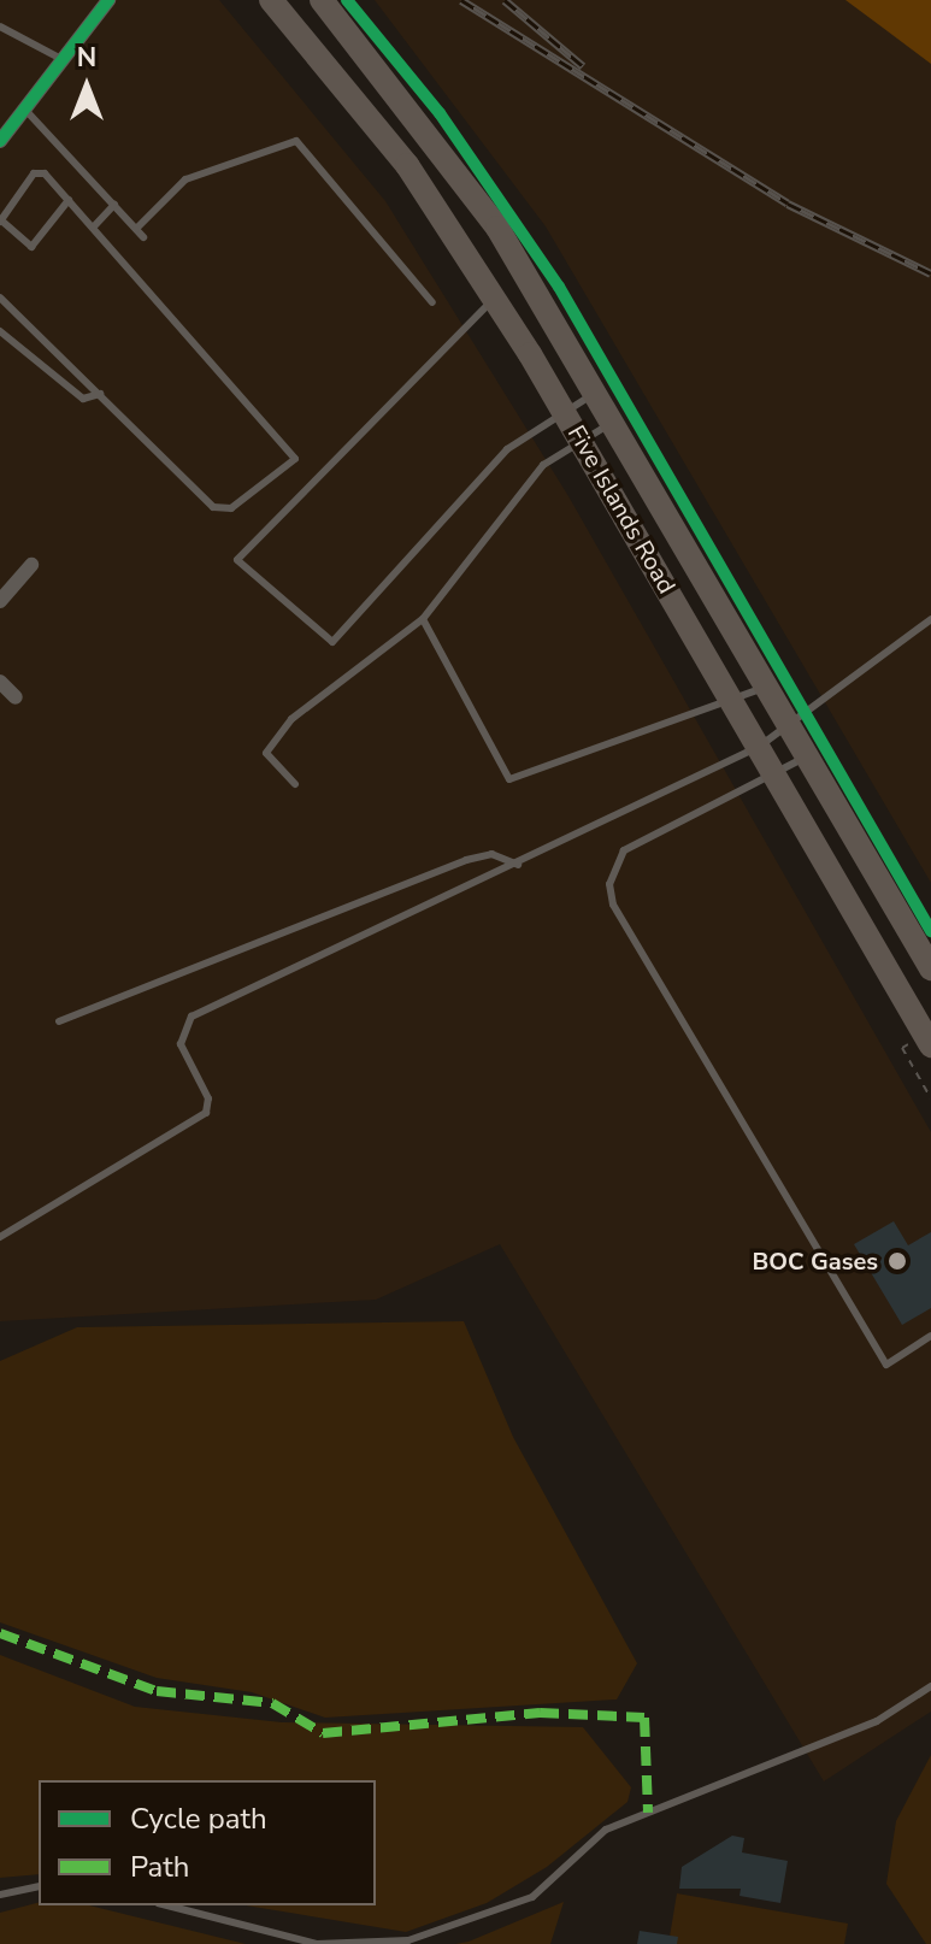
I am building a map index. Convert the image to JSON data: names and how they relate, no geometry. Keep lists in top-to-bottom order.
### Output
{
  "streets": {
    "main road": ["Five Islands Road"]
  },
  "places": ["BOC Gases"],
  "legend": ["Cycle path", "Path"],
  "north": "top"
}
